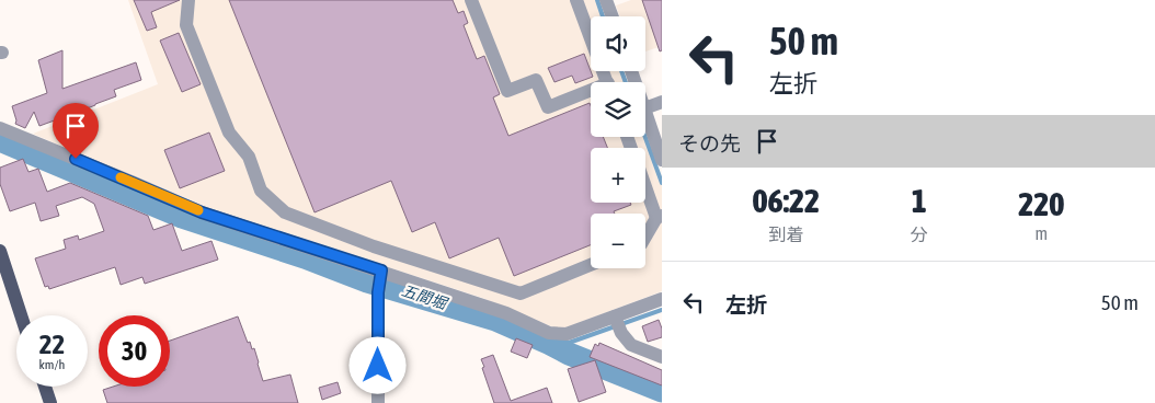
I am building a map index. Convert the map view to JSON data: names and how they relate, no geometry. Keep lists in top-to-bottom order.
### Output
{
  "water": ["五間堀"],
  "page": {
    "turn": ["50 m", "左折"],
    "map_buttons": ["+", "−"],
    "then": "その先",
    "eta": [
      "06:22",
      "到着",
      "1",
      "分",
      "220",
      "m"
    ],
    "list": [
      {
        "name": "左折",
        "value": "50 m"
      }
    ],
    "speed": "22 km/h",
    "limit": "30"
  }
}
